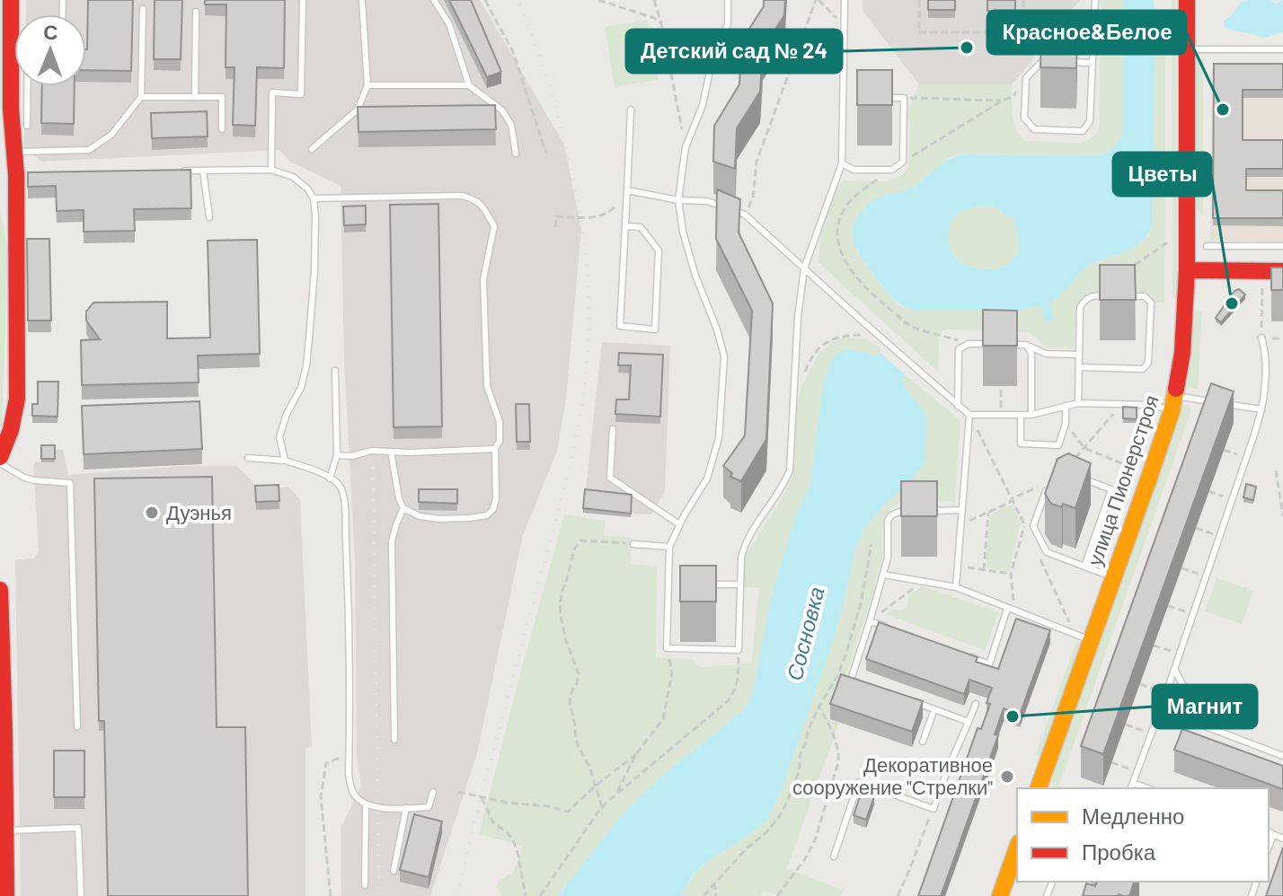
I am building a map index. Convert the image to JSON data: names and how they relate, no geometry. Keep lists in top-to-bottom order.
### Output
{
  "streets": {
    "street": ["улица Пионерстроя"]
  },
  "water": ["Сосновка"],
  "places": [
    "Детский сад № 24",
    "Красное&Белое",
    "Цветы",
    "Дуэнья",
    "Магнит",
    "Декоративное сооружение \"Стрелки\""
  ],
  "legend": ["Медленно", "Пробка"],
  "north": "top"
}
